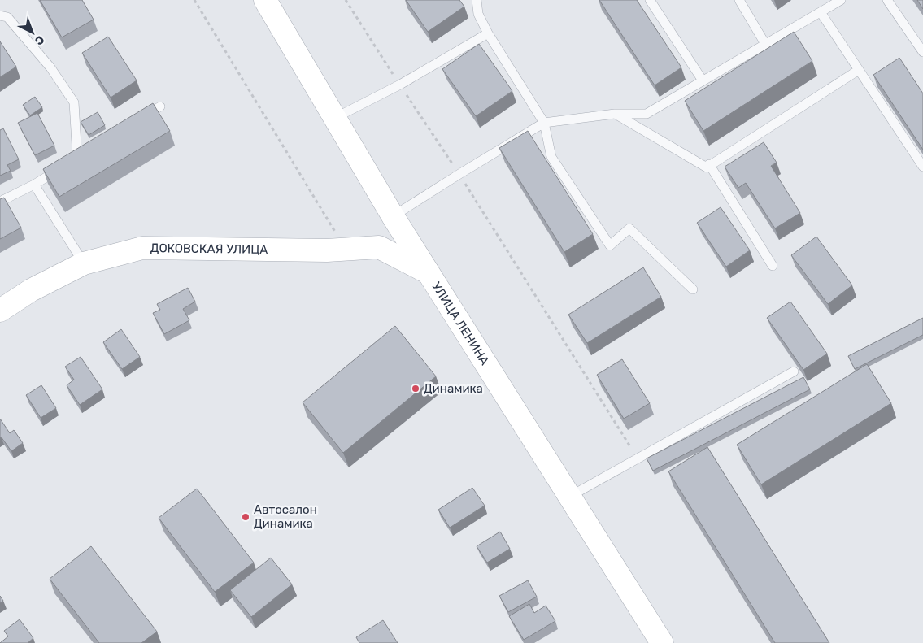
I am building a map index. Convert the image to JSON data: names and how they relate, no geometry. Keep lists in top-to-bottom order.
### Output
{
  "streets": {
    "main road": ["ДОКОВСКАЯ УЛИЦА", "УЛИЦА ЛЕНИНА"]
  },
  "crossings": [
    ["ДОКОВСКАЯ УЛИЦА", "УЛИЦА ЛЕНИНА"]
  ],
  "places": ["Динамика", "Автосалон Динамика"],
  "north": "bottom right"
}
